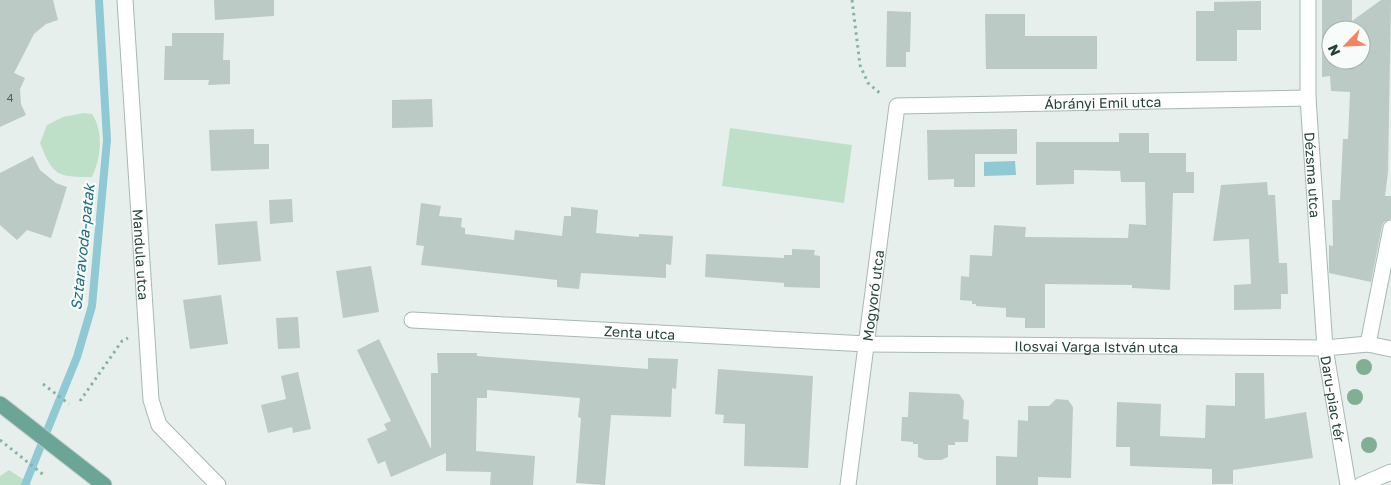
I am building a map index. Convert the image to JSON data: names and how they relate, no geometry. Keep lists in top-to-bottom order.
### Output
{
  "streets": {
    "street": [
      "Ábrányi Emil utca",
      "Dézsma utca",
      "Mandula utca",
      "Mogyoró utca",
      "Zenta utca",
      "Ilosvai Varga István utca",
      "Daru-piac tér"
    ]
  },
  "crossings": [
    ["Ábrányi Emil utca", "Dézsma utca"],
    ["Ábrányi Emil utca", "Mogyoró utca"],
    ["Dézsma utca", "Ilosvai Varga István utca"],
    ["Dézsma utca", "Daru-piac tér"],
    ["Mogyoró utca", "Zenta utca"],
    ["Mogyoró utca", "Ilosvai Varga István utca"],
    ["Zenta utca", "Ilosvai Varga István utca"],
    ["Ilosvai Varga István utca", "Daru-piac tér"]
  ],
  "water": ["Sztaravoda-patak"],
  "house_numbers": ["4"],
  "north": "bottom left"
}
